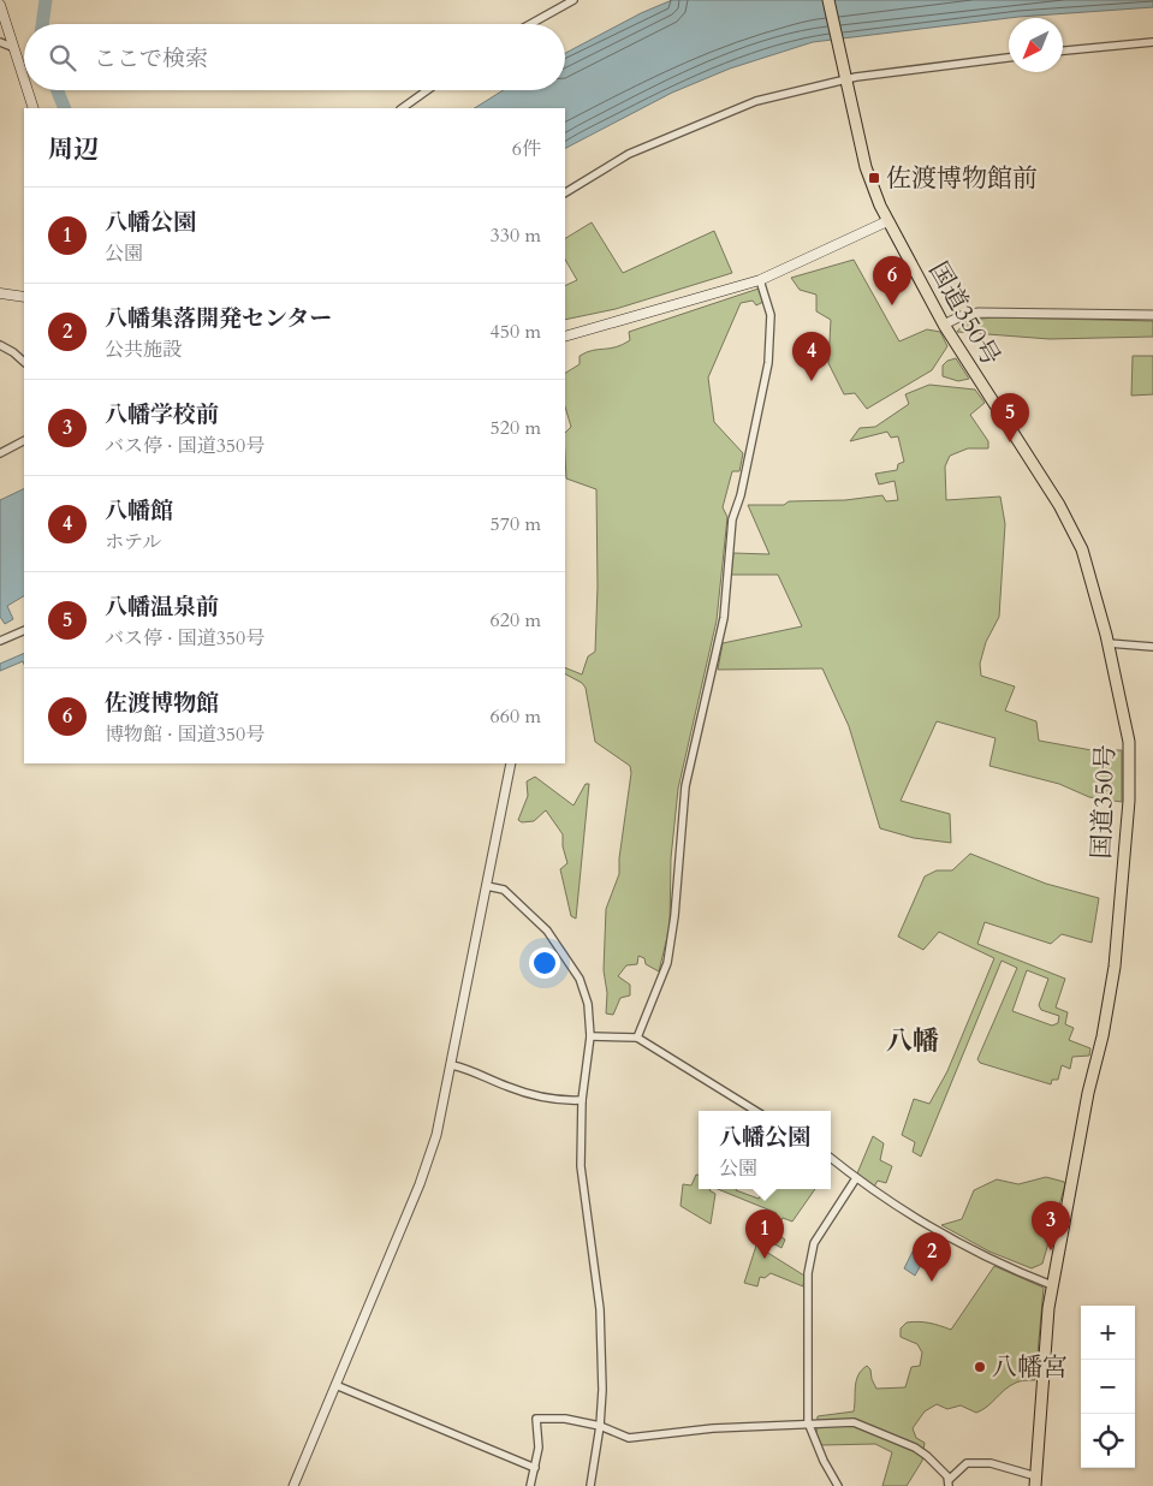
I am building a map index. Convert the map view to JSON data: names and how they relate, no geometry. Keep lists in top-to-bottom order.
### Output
{
  "streets": {
    "highway": ["国道350号"]
  },
  "districts": ["八幡"],
  "places": {
    "transit": ["佐渡博物館前"],
    "other": ["八幡宮"]
  },
  "north": "bottom left",
  "page": {
    "search": "ここで検索",
    "heading": ["周辺", "6件"],
    "list": [
      {
        "mark": "1",
        "name": "八幡公園",
        "note": "公園",
        "value": "330 m"
      },
      {
        "mark": "2",
        "name": "八幡集落開発センター",
        "note": "公共施設",
        "value": "450 m"
      },
      {
        "mark": "3",
        "name": "八幡学校前",
        "note": "バス停 · 国道350号",
        "value": "520 m"
      },
      {
        "mark": "4",
        "name": "八幡館",
        "note": "ホテル",
        "value": "570 m"
      },
      {
        "mark": "5",
        "name": "八幡温泉前",
        "note": "バス停 · 国道350号",
        "value": "620 m"
      },
      {
        "mark": "6",
        "name": "佐渡博物館",
        "note": "博物館 · 国道350号",
        "value": "660 m"
      }
    ],
    "pins": [
      "6",
      "4",
      "5",
      "3",
      "1",
      "2"
    ],
    "popup": ["八幡公園", "公園"],
    "map_buttons": ["+", "−"]
  }
}
